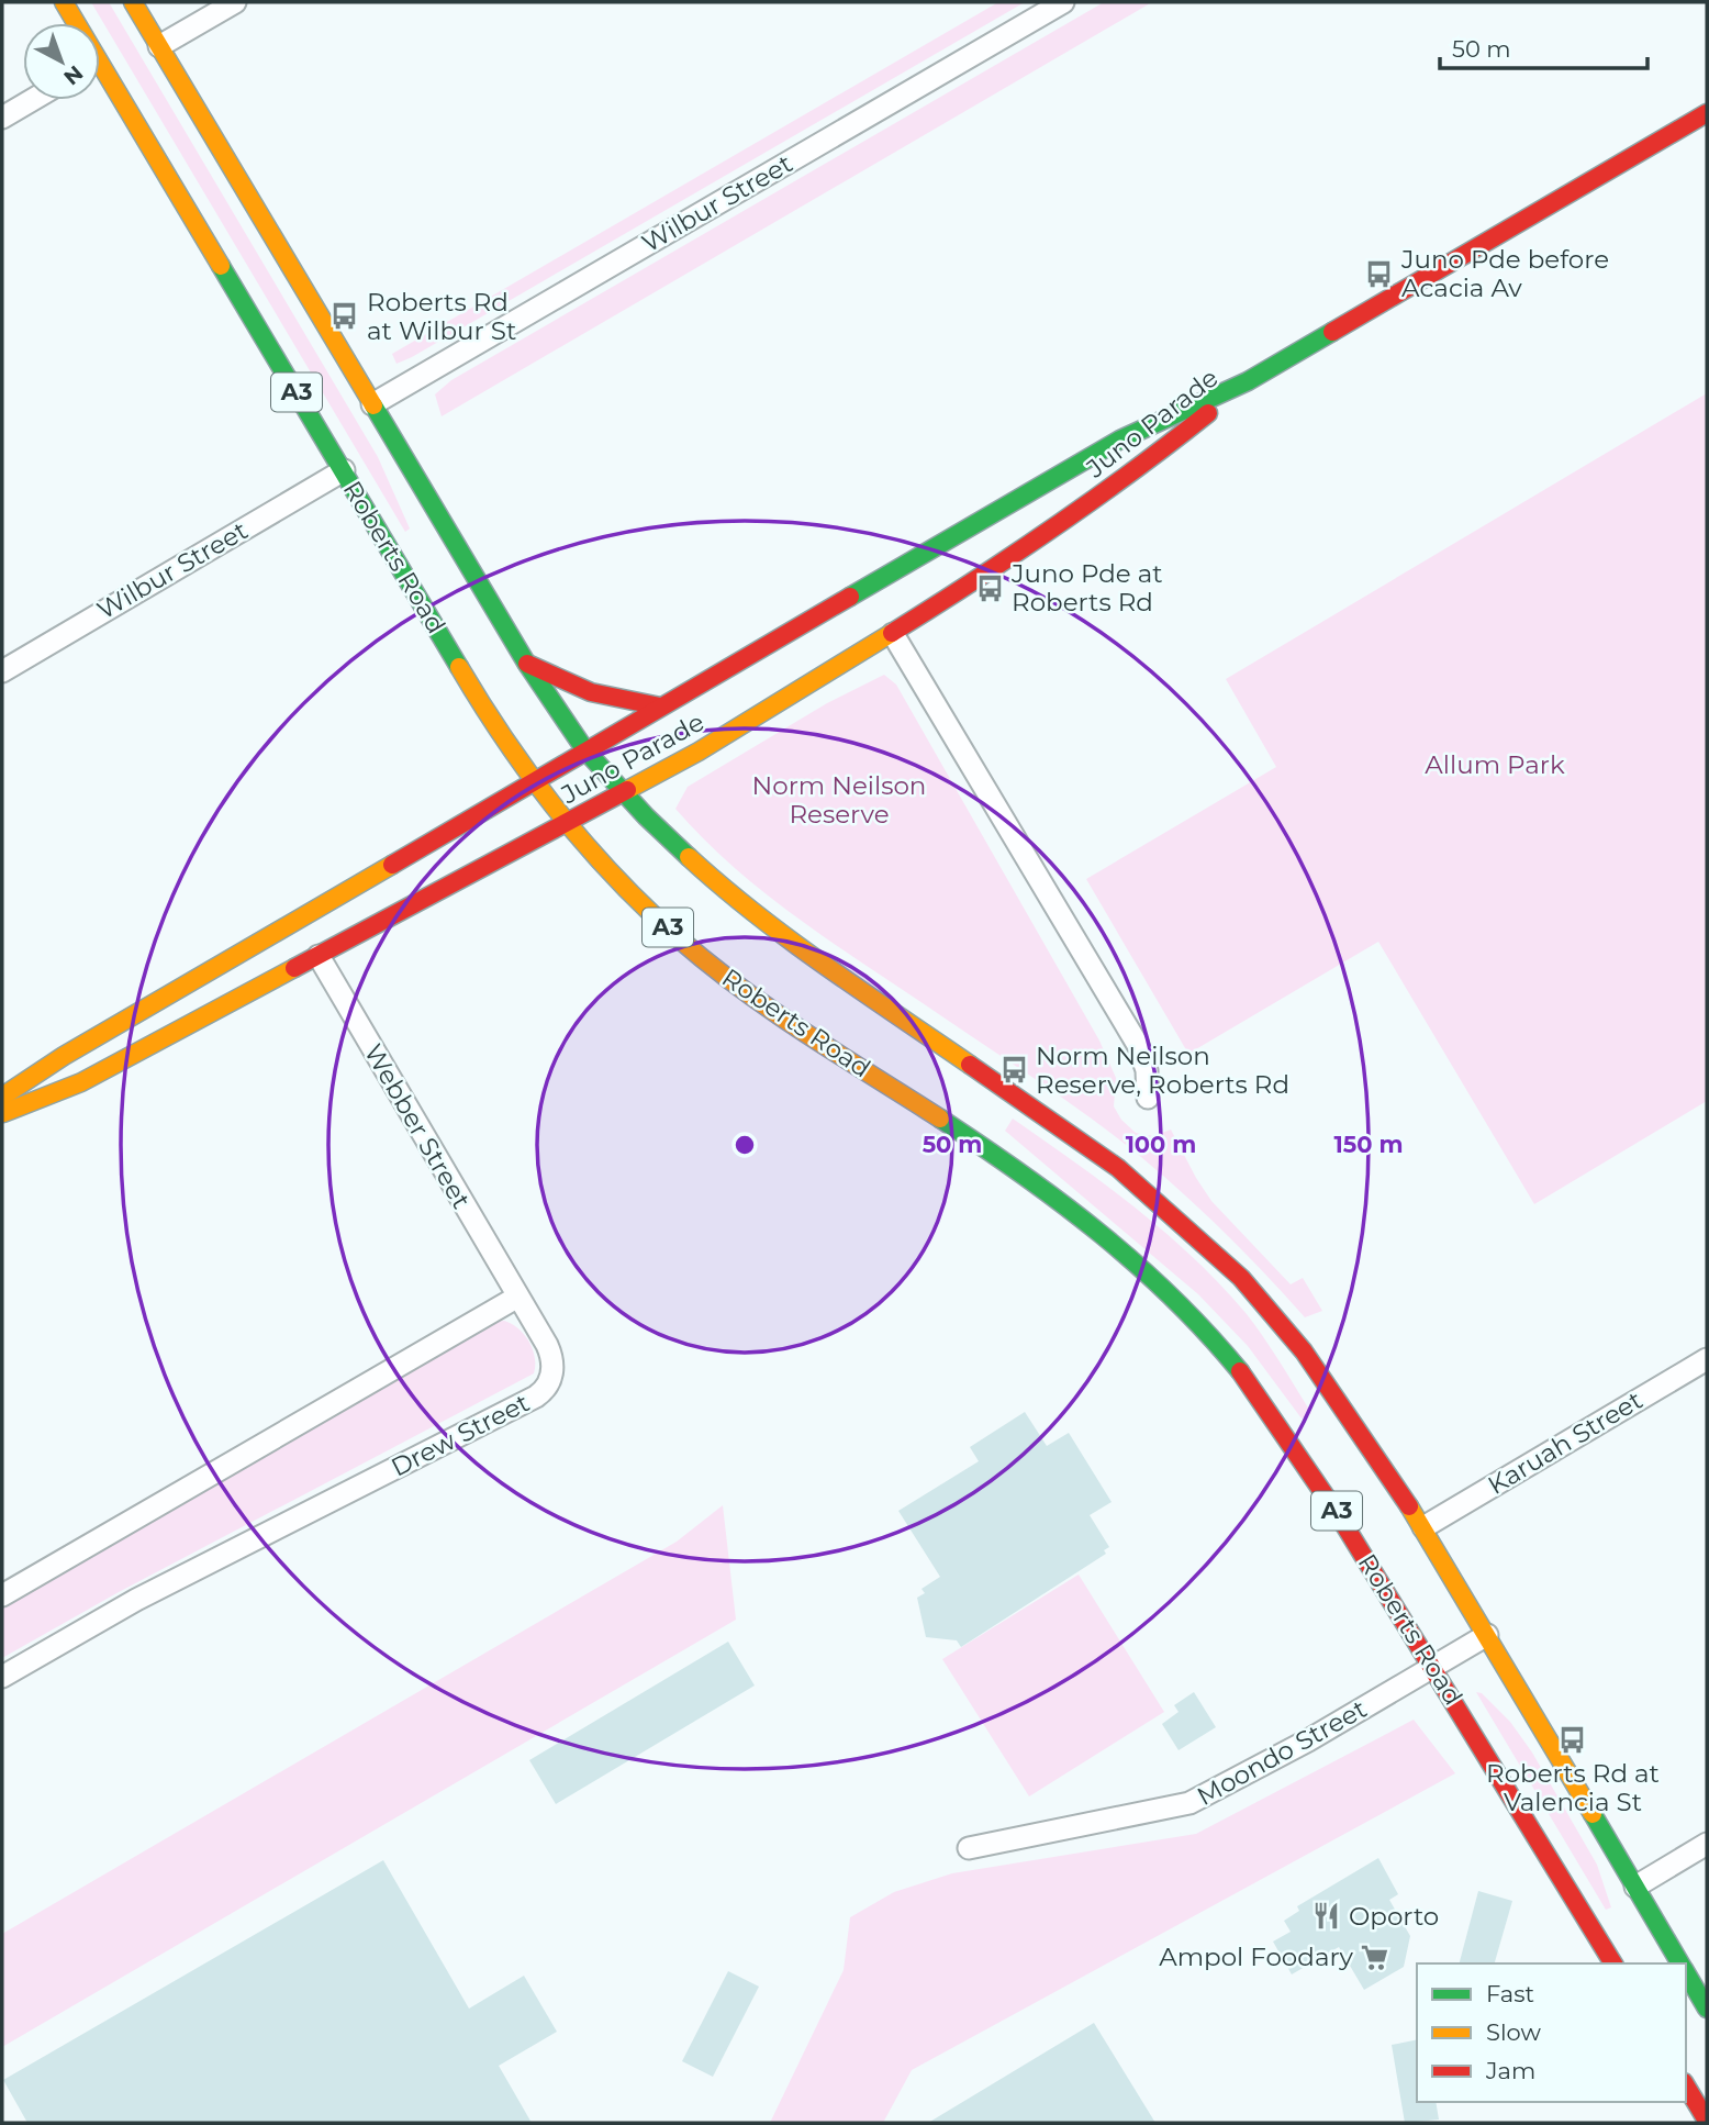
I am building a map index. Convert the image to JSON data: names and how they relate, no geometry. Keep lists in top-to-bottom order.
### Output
{
  "streets": {
    "main road": ["A3", "Juno Parade", "Roberts Road"],
    "street": [
      "Wilbur Street",
      "Webber Street",
      "Drew Street",
      "Karuah Street",
      "Moondo Street"
    ]
  },
  "crossings": [
    ["Wilbur Street", "A3"],
    ["Wilbur Street", "Roberts Road"],
    ["A3", "Juno Parade"],
    ["A3", "Karuah Street"],
    ["A3", "Moondo Street"],
    ["Juno Parade", "Roberts Road"],
    ["Juno Parade", "Webber Street"],
    ["Roberts Road", "Moondo Street"],
    ["Webber Street", "Drew Street"]
  ],
  "parks": ["Allum Park", "Norm Neilson Reserve"],
  "places": {
    "bus stop": [
      "Juno Pde before Acacia Av",
      "Roberts Rd at Wilbur St",
      "Juno Pde at Roberts Rd",
      "Norm Neilson Reserve, Roberts Rd",
      "Roberts Rd at Valencia St"
    ],
    "restaurant": ["Oporto"],
    "supermarket": ["Ampol Foodary"]
  },
  "legend": ["Fast", "Slow", "Jam"],
  "scale_bar": "50 m",
  "north": "bottom right",
  "rings": ["50 m", "100 m", "150 m"]
}
